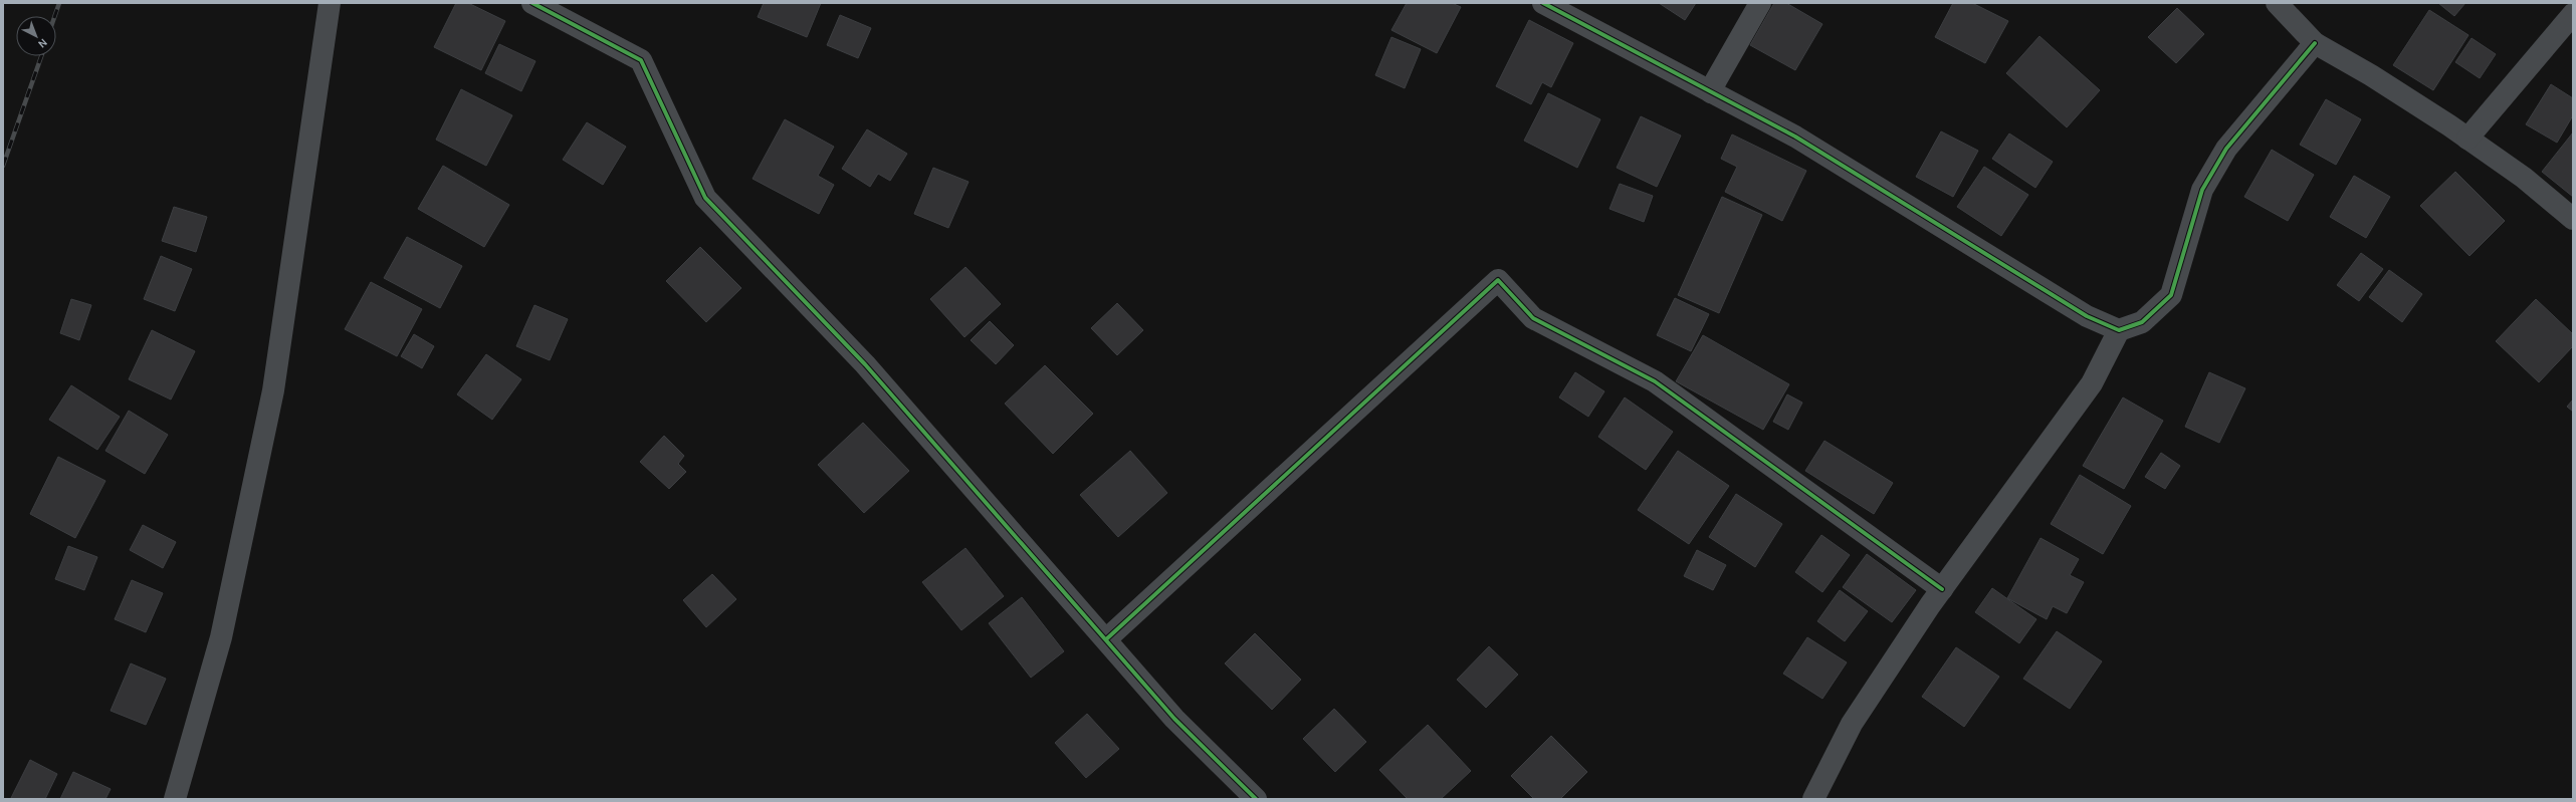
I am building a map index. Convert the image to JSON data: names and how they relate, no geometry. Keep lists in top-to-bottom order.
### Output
{
  "north": "bottom right"
}
